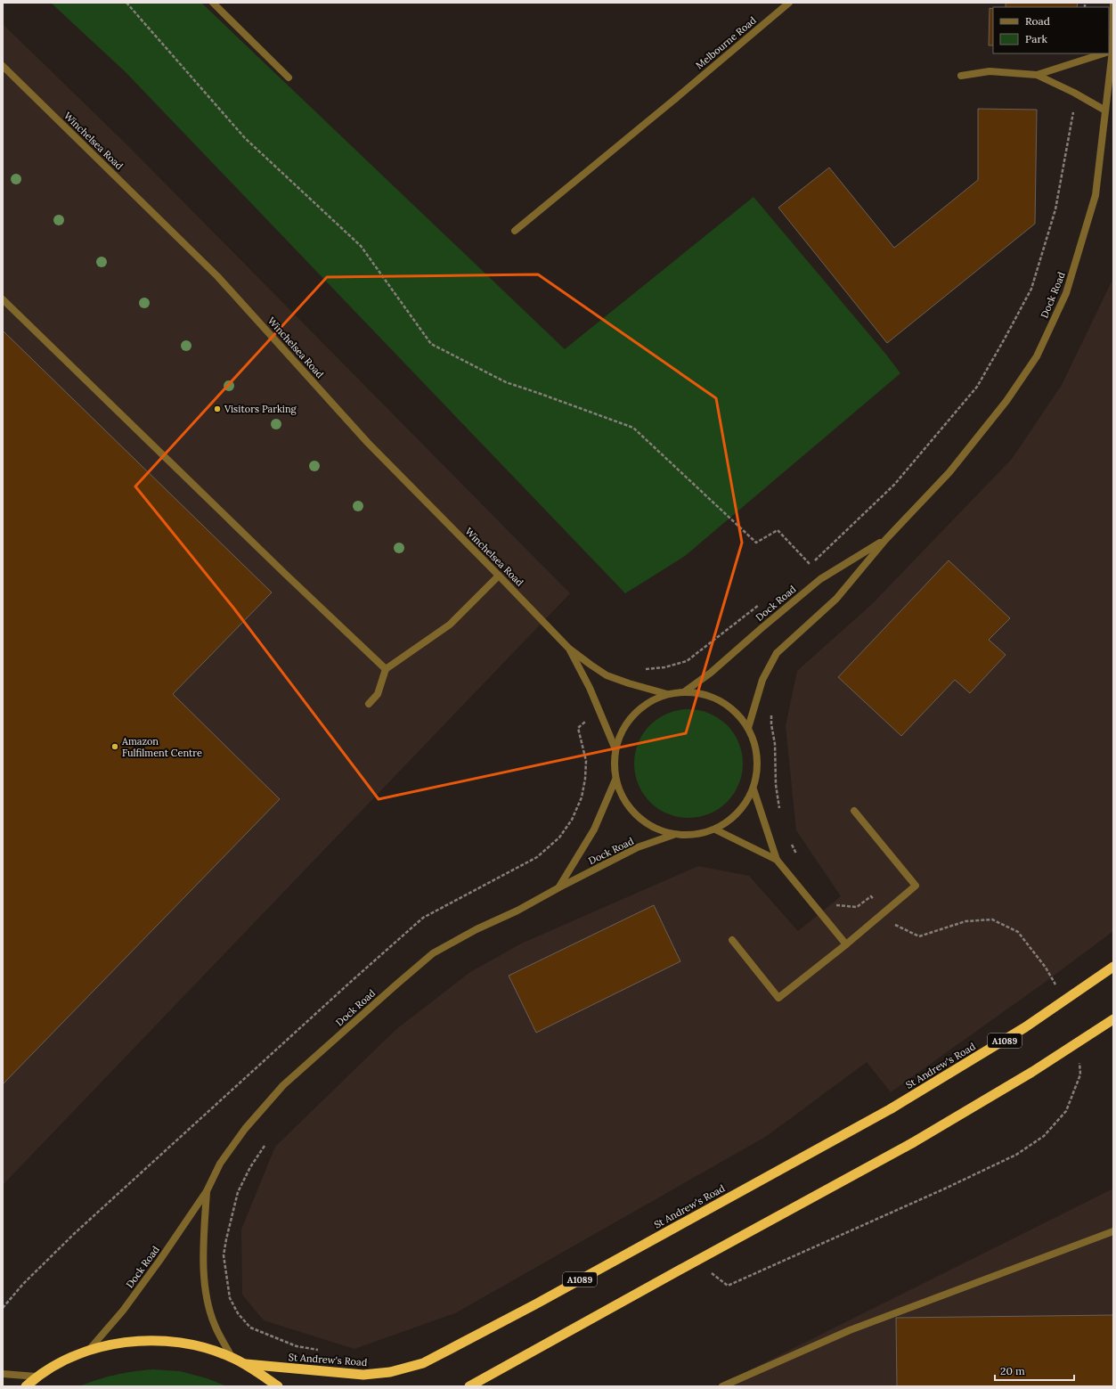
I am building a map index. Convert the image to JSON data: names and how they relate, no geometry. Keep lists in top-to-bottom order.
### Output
{
  "streets": {
    "highway": ["A1089", "St Andrew's Road"],
    "street": ["Melbourne Road", "Winchelsea Road", "Dock Road"]
  },
  "crossings": [
    ["Winchelsea Road", "Dock Road"]
  ],
  "places": ["Visitors Parking", "Amazon Fulfilment Centre"],
  "legend": ["Road", "Park"],
  "scale_bar": "20 m"
}
